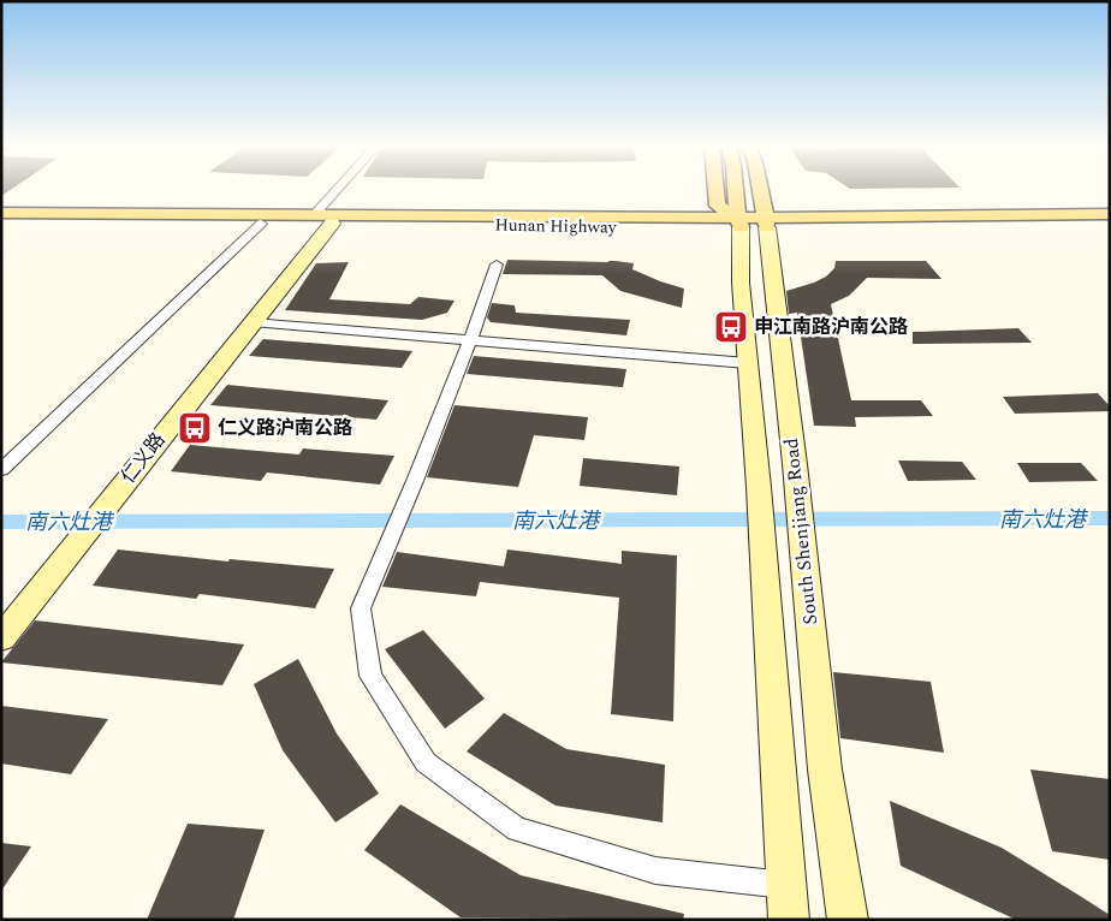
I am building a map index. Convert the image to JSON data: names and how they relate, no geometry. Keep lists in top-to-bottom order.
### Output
{
  "streets": {
    "main road": ["Hunan Highway", "仁义路", "South Shenjiang Road"]
  },
  "crossings": [
    ["Hunan Highway", "仁义路"],
    ["Hunan Highway", "South Shenjiang Road"]
  ],
  "water": ["南六灶港"],
  "places": {
    "bus stop": ["申江南路沪南公路", "仁义路沪南公路"]
  }
}
